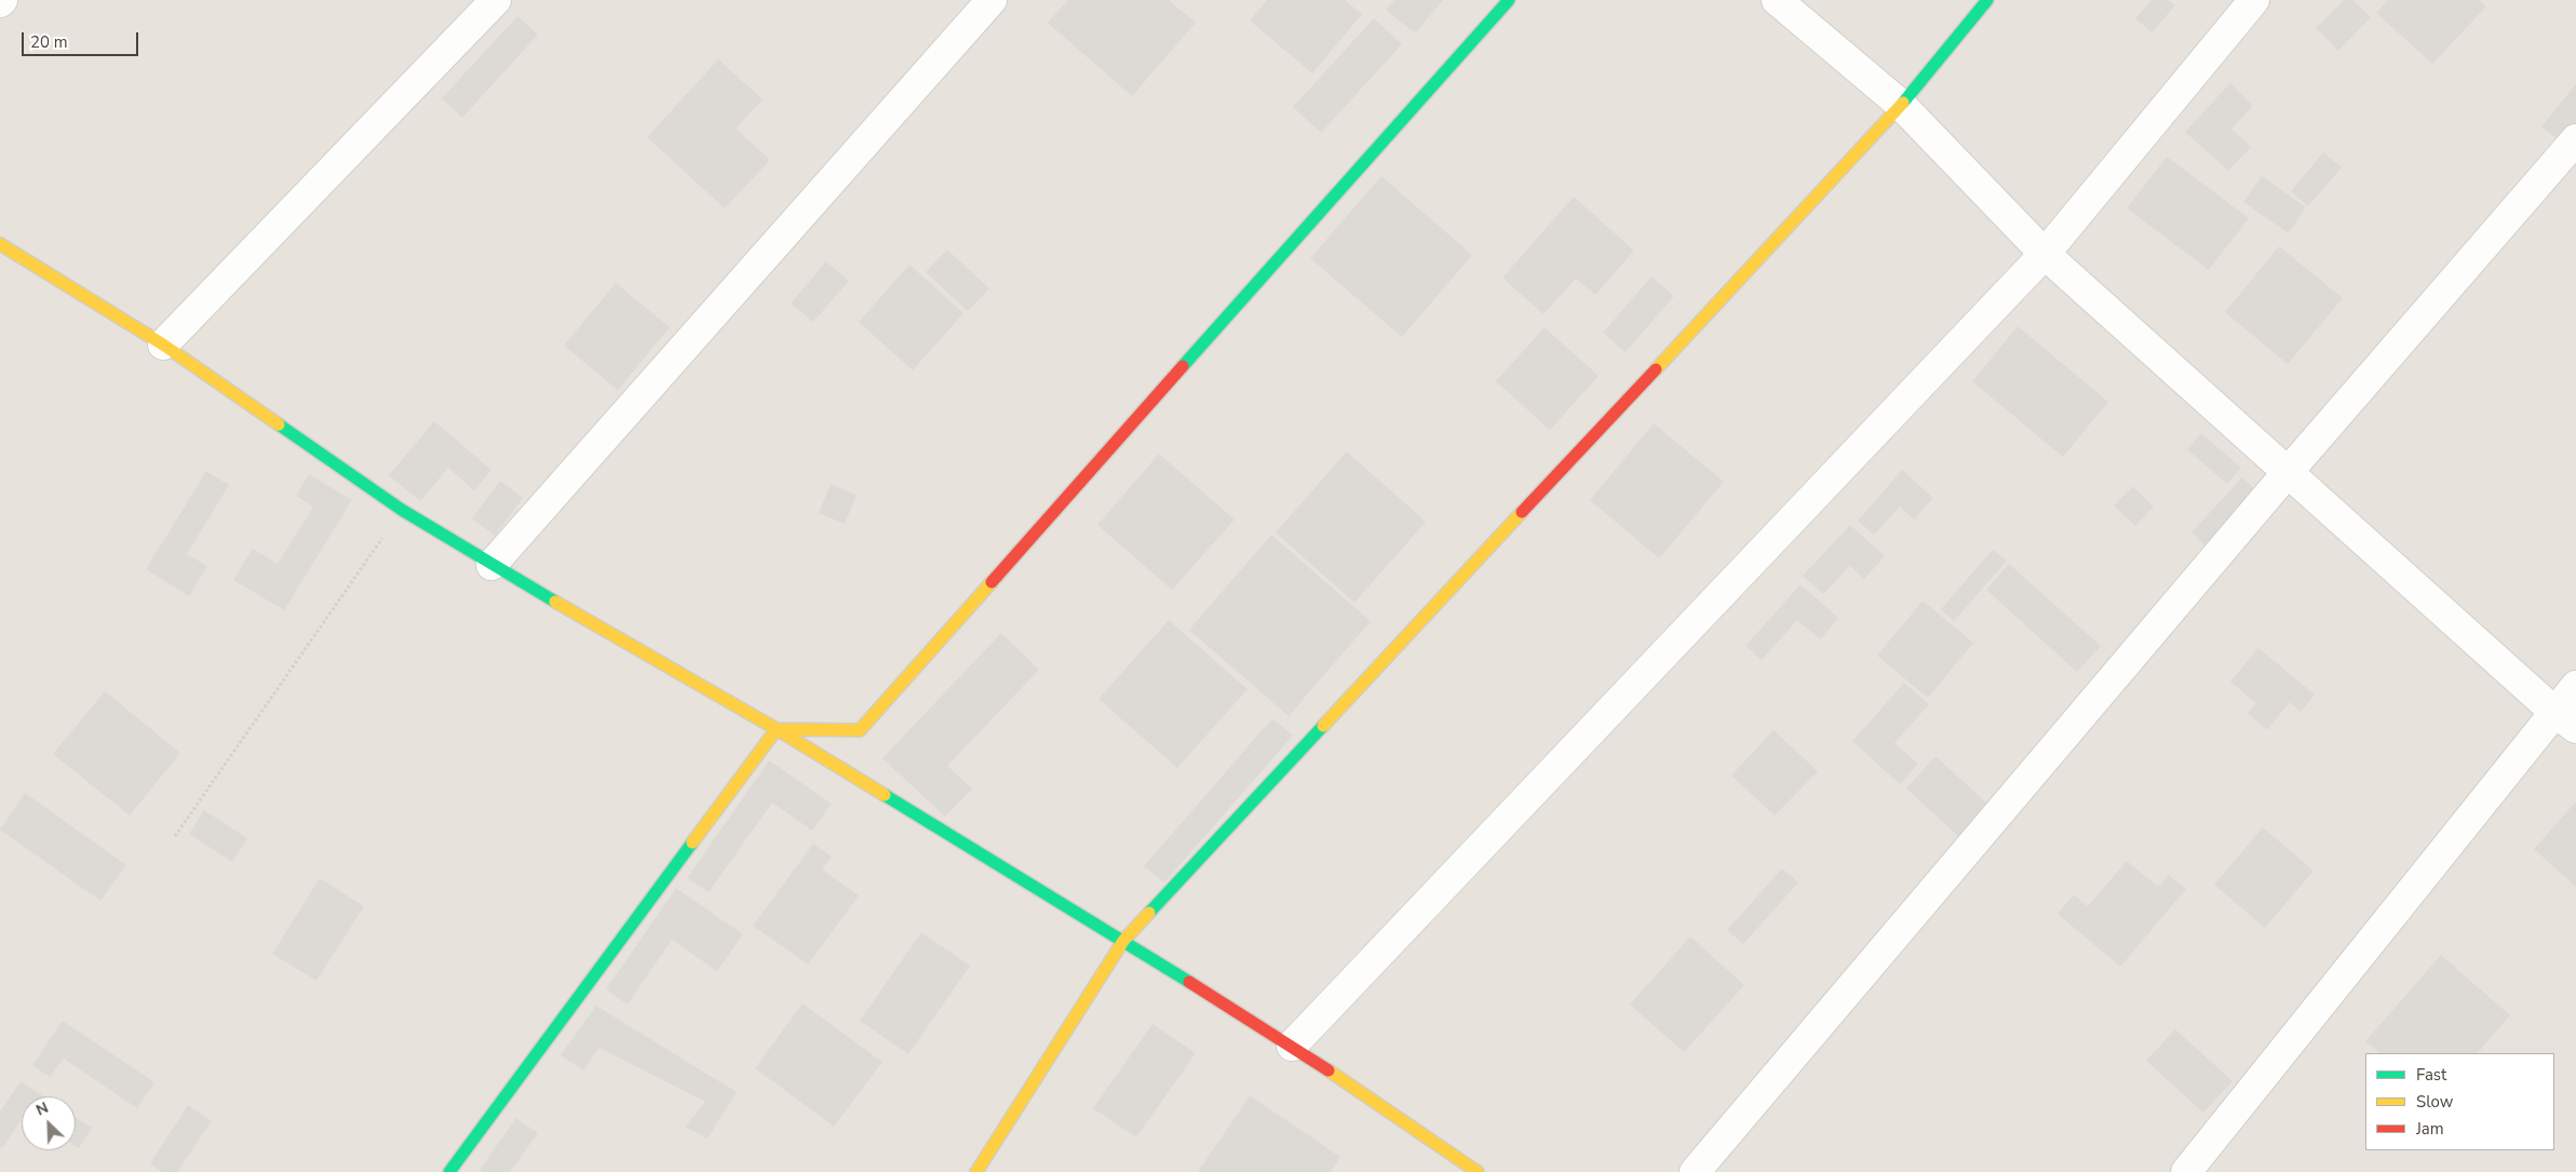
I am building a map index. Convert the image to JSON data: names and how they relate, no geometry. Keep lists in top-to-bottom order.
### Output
{
  "legend": ["Fast", "Slow", "Jam"],
  "scale_bar": "20 m",
  "north": "top left"
}
